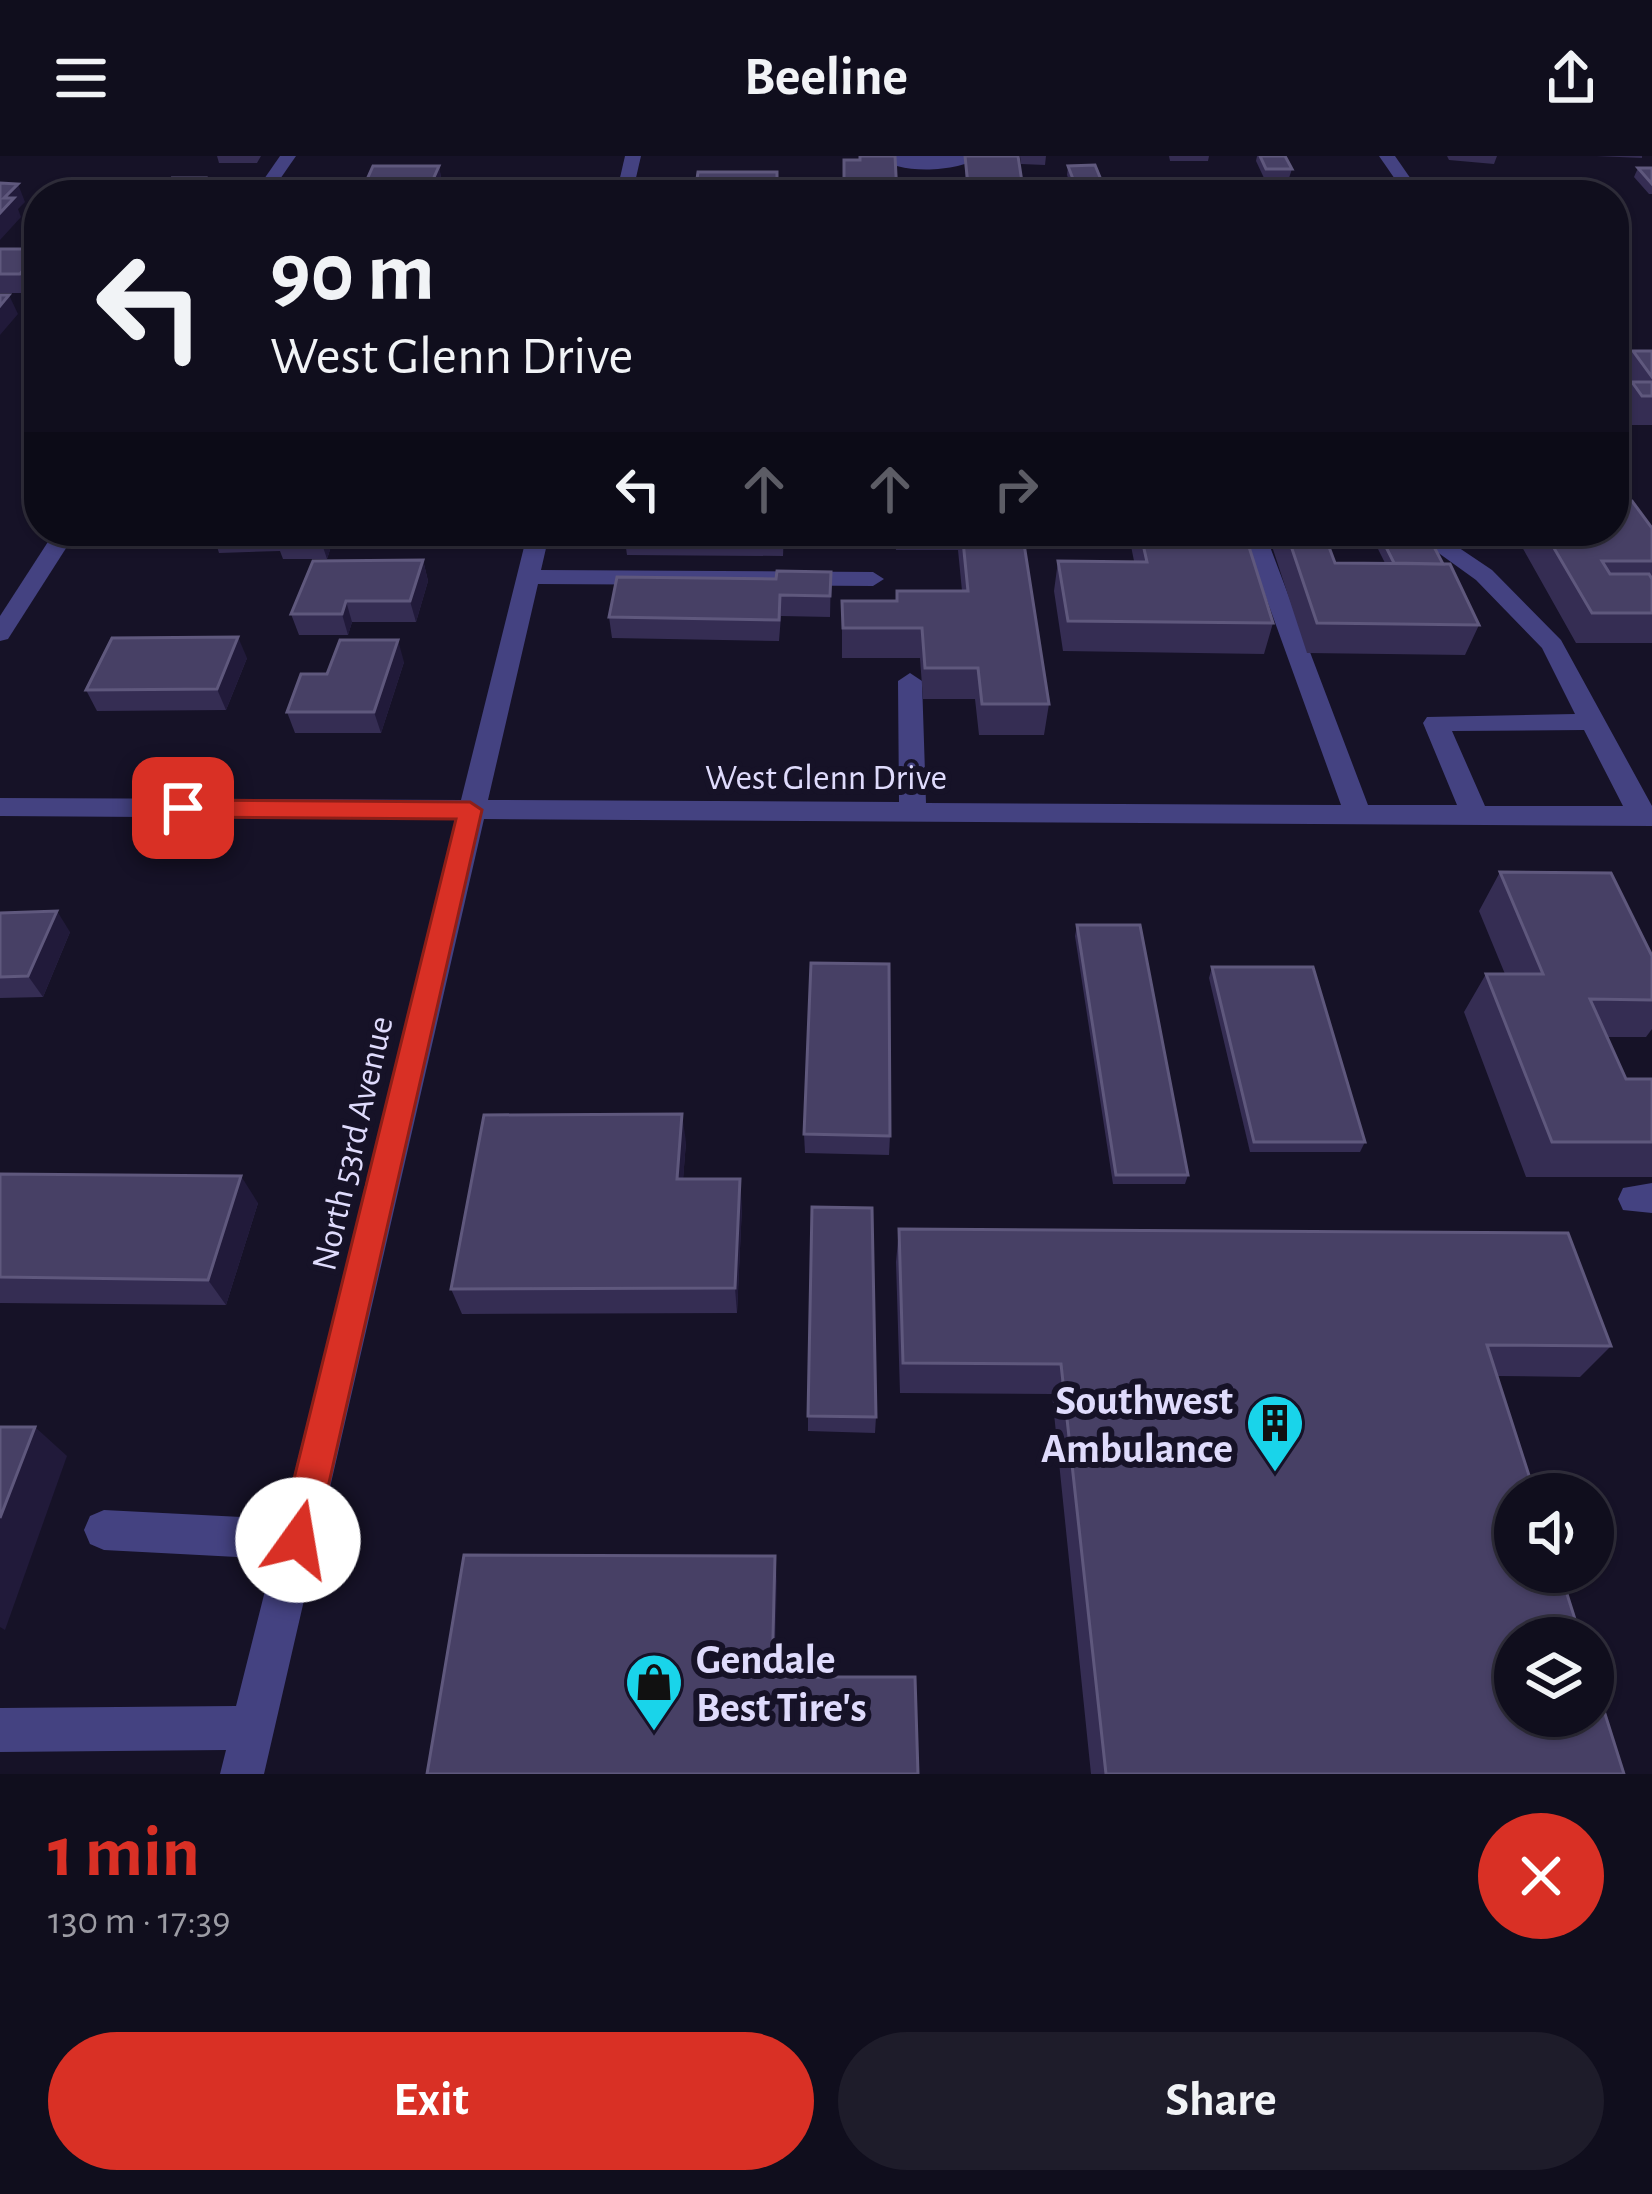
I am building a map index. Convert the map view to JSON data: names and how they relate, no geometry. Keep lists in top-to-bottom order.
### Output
{
  "streets": {
    "street": ["West Glenn Drive", "North 53rd Avenue"]
  },
  "crossings": [
    ["West Glenn Drive", "North 53rd Avenue"]
  ],
  "places": {
    "building": ["Southwest Ambulance"],
    "shop": ["Gendale Best Tire's"]
  },
  "page": {
    "header": "Beeline",
    "turn": ["90 m", "West Glenn Drive"],
    "heading": ["1 min", "130 m · 17:39"],
    "buttons": ["Exit", "Share"]
  }
}
